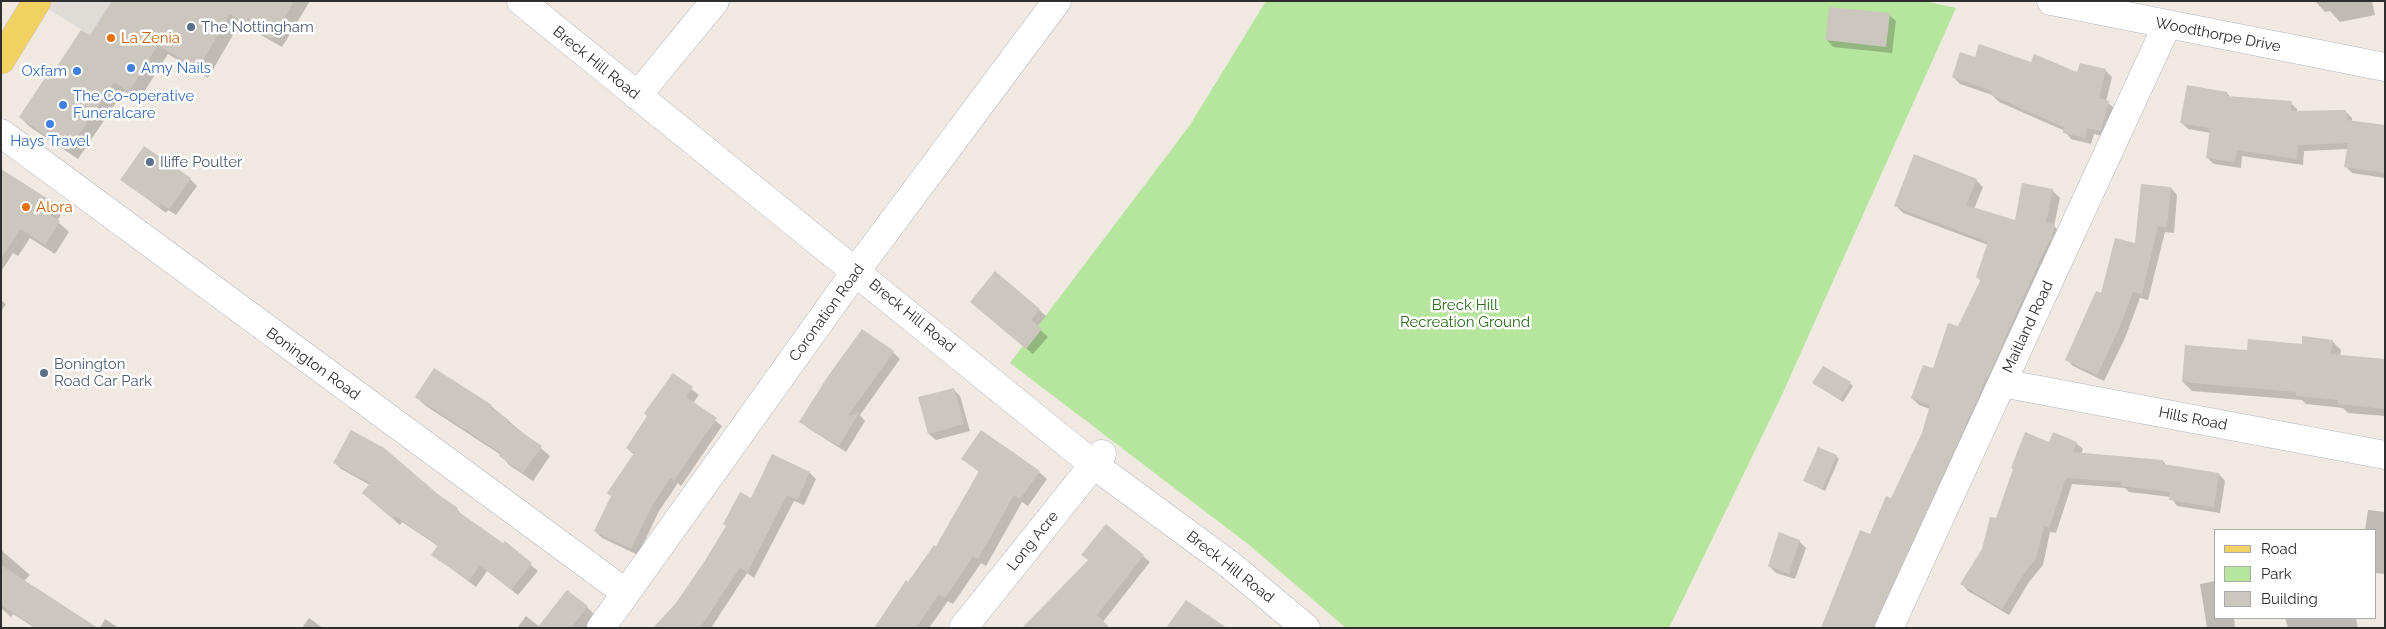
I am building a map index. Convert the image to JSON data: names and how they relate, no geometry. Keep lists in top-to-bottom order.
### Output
{
  "streets": {
    "street": [
      "Woodthorpe Drive",
      "Breck Hill Road",
      "Coronation Road",
      "Maitland Road",
      "Bonington Road",
      "Hills Road",
      "Long Acre"
    ]
  },
  "crossings": [
    ["Woodthorpe Drive", "Maitland Road"],
    ["Breck Hill Road", "Coronation Road"],
    ["Breck Hill Road", "Long Acre"],
    ["Coronation Road", "Bonington Road"],
    ["Maitland Road", "Hills Road"]
  ],
  "parks": ["Breck Hill Recreation Ground"],
  "places": [
    "The Nottingham",
    "La Zenia",
    "Amy Nails",
    "Oxfam",
    "The Co-operative Funeralcare",
    "Hays Travel",
    "Iliffe Poulter",
    "Alora",
    "Bonington Road Car Park"
  ],
  "legend": ["Road", "Park", "Building"]
}
